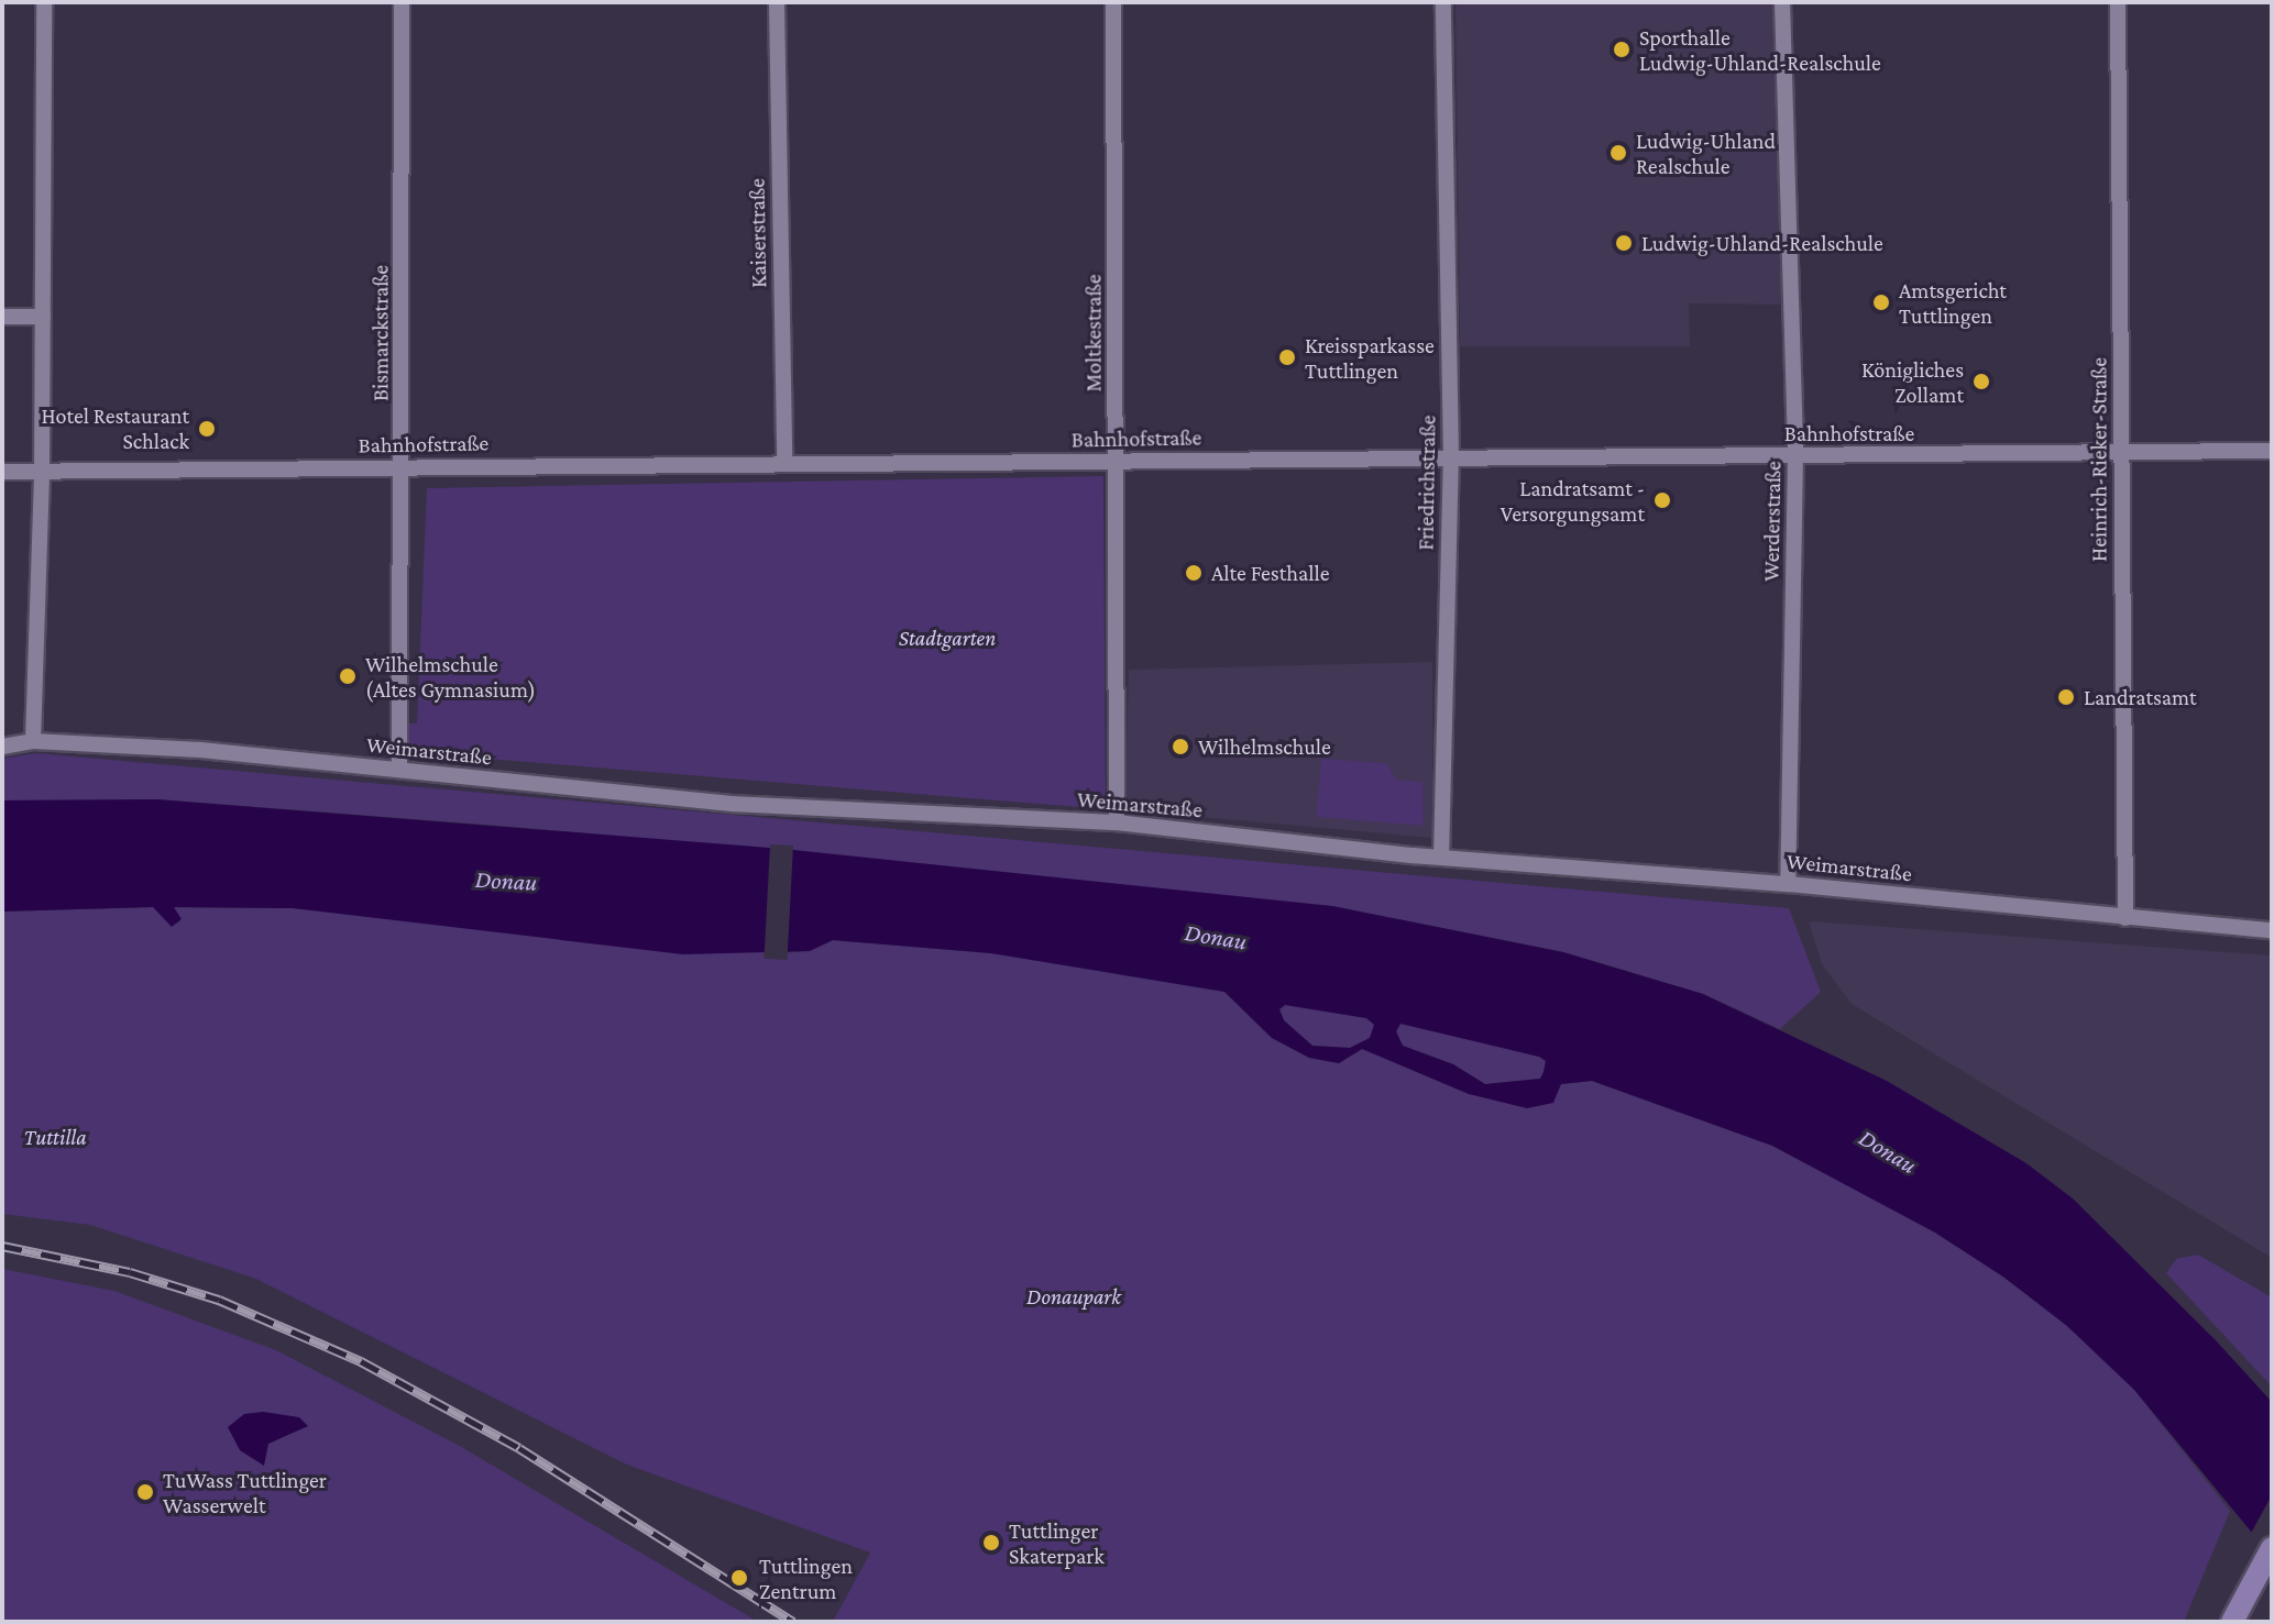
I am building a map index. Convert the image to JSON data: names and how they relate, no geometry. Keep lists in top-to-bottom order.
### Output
{
  "streets": {
    "street": [
      "Kaiserstraße",
      "Bismarckstraße",
      "Moltkestraße",
      "Bahnhofstraße",
      "Heinrich-Rieker-Straße",
      "Friedrichstraße",
      "Werderstraße",
      "Weimarstraße"
    ]
  },
  "crossings": [
    ["Kaiserstraße", "Bahnhofstraße"],
    ["Bismarckstraße", "Bahnhofstraße"],
    ["Bismarckstraße", "Weimarstraße"],
    ["Moltkestraße", "Bahnhofstraße"],
    ["Moltkestraße", "Weimarstraße"],
    ["Bahnhofstraße", "Heinrich-Rieker-Straße"],
    ["Bahnhofstraße", "Friedrichstraße"],
    ["Bahnhofstraße", "Werderstraße"],
    ["Heinrich-Rieker-Straße", "Weimarstraße"],
    ["Friedrichstraße", "Weimarstraße"],
    ["Werderstraße", "Weimarstraße"]
  ],
  "water": ["Donau"],
  "parks": ["Stadtgarten", "Tuttilla", "Donaupark"],
  "places": [
    "Sporthalle Ludwig-Uhland-Realschule",
    "Ludwig-Uhland Realschule",
    "Ludwig-Uhland-Realschule",
    "Amtsgericht Tuttlingen",
    "Kreissparkasse Tuttlingen",
    "Königliches Zollamt",
    "Hotel Restaurant Schlack",
    "Landratsamt - Versorgungsamt",
    "Alte Festhalle",
    "Wilhelmschule (Altes Gymnasium)",
    "Landratsamt",
    "Wilhelmschule",
    "TuWass Tuttlinger Wasserwelt",
    "Tuttlinger Skaterpark",
    "Tuttlingen Zentrum"
  ]
}
